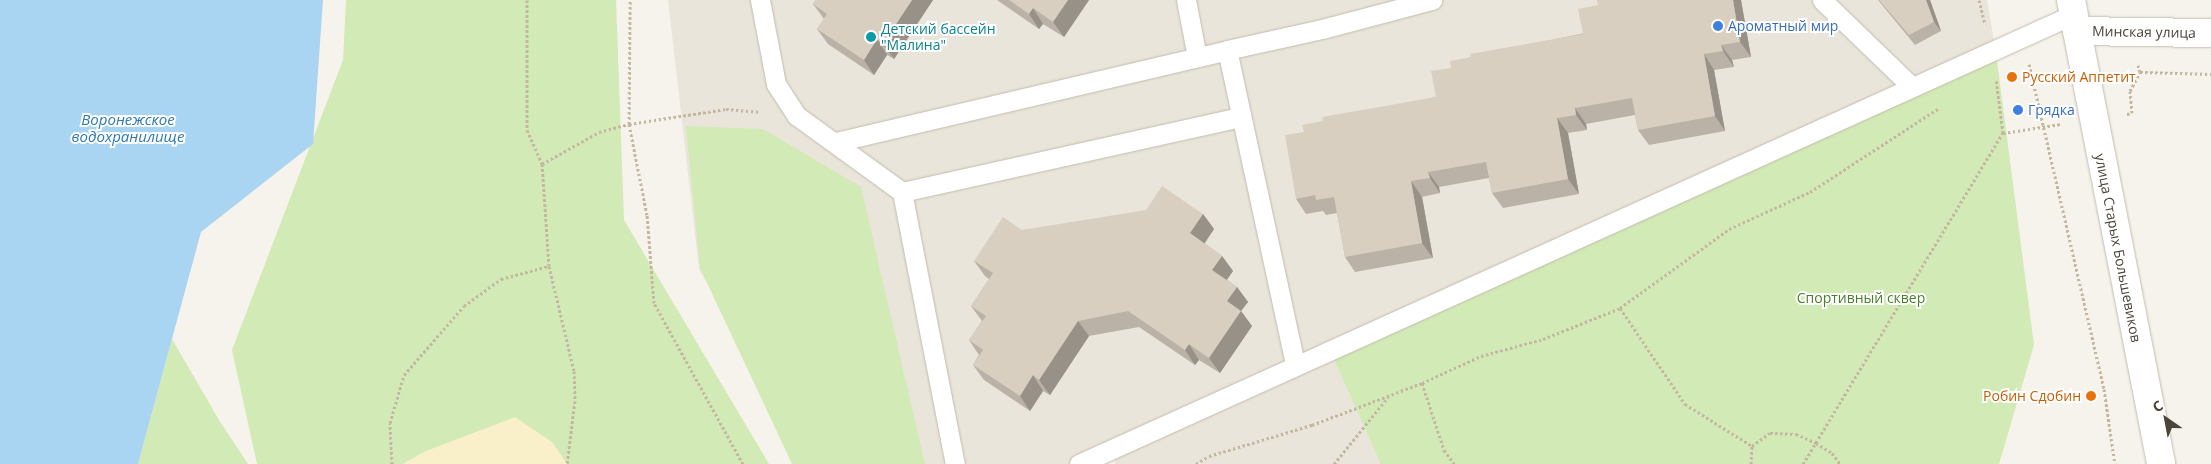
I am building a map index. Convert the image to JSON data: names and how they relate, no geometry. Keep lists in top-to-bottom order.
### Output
{
  "streets": {
    "street": ["Минская улица", "улица Старых Большевиков"]
  },
  "crossings": [
    ["Минская улица", "улица Старых Большевиков"]
  ],
  "water": ["Воронежское водохранилище"],
  "parks": ["Спортивный сквер"],
  "places": [
    "Ароматный мир",
    "Детский бассейн \"Малина\"",
    "Русский Аппетит",
    "Грядка",
    "Робин Сдобин"
  ],
  "north": "top left"
}
